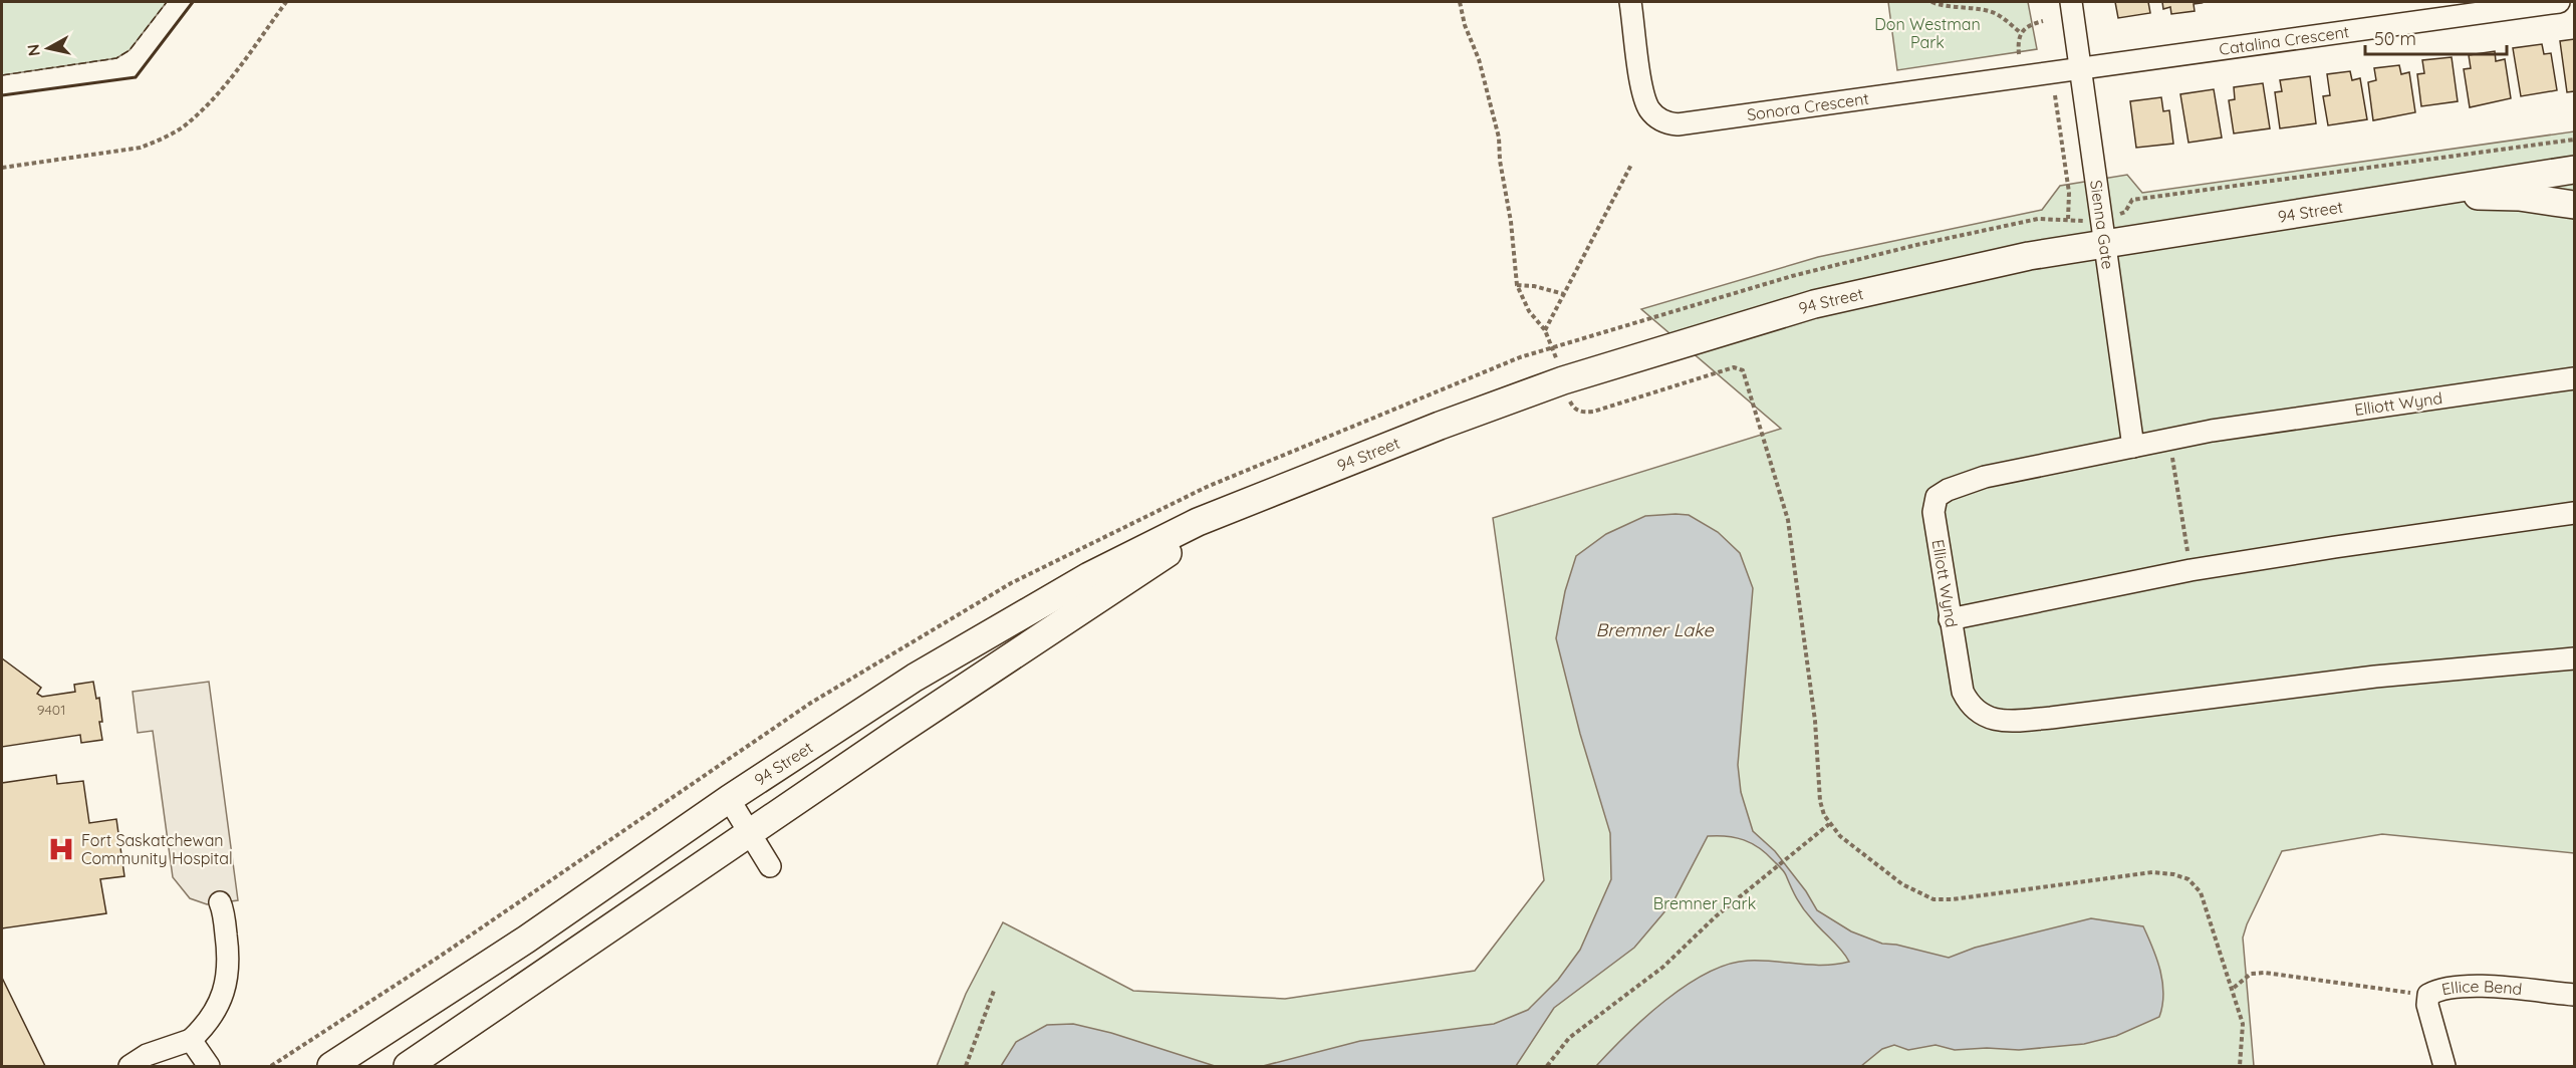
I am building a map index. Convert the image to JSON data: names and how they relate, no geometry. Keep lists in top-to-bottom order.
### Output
{
  "streets": {
    "main road": ["94 Street"],
    "street": [
      "Catalina Crescent",
      "Sonora Crescent",
      "Sienna Gate",
      "Elliott Wynd",
      "Ellice Bend"
    ]
  },
  "crossings": [
    ["Catalina Crescent", "Sonora Crescent"],
    ["Catalina Crescent", "Sienna Gate"],
    ["Sonora Crescent", "Sienna Gate"],
    ["94 Street", "Sienna Gate"],
    ["Sienna Gate", "Elliott Wynd"]
  ],
  "water": ["Bremner Lake"],
  "parks": ["Don Westman Park", "Bremner Park"],
  "places": {
    "hospital": ["Fort Saskatchewan Community Hospital"]
  },
  "house_numbers": ["9401"],
  "scale_bar": "50 m",
  "north": "left"
}
